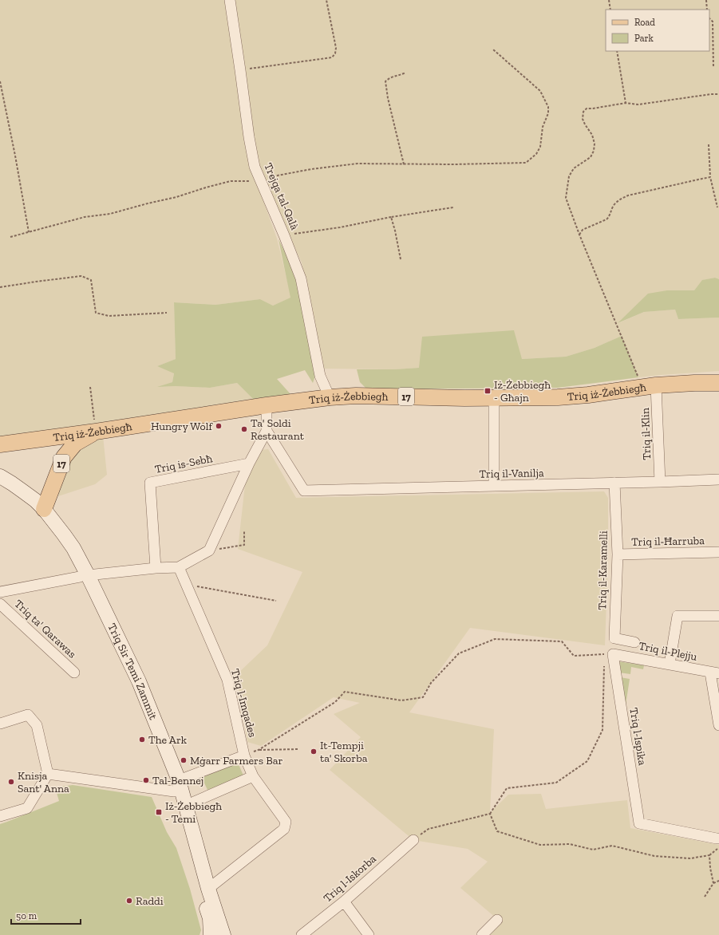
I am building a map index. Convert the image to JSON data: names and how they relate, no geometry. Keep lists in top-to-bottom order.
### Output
{
  "streets": {
    "main road": ["Triq iż-Żebbiegħ", "17", "Triq Sir Temi Zammit"],
    "street": [
      "Trejqa tal-Qalà",
      "Triq il-Klin",
      "Triq is-Sebħ",
      "Triq il-Vanilja",
      "Triq il-Ħarruba",
      "Triq il-Karamelli",
      "Triq ta' Qarawas",
      "Triq il-Plejju",
      "Triq l-Imqades",
      "Triq l-Ispika",
      "Triq l-Iskorba"
    ]
  },
  "crossings": [
    ["Trejqa tal-Qalà", "Triq iż-Żebbiegħ"],
    ["Triq iż-Żebbiegħ", "17"],
    ["Triq iż-Żebbiegħ", "Triq il-Klin"],
    ["17", "Triq Sir Temi Zammit"],
    ["Triq il-Klin", "Triq il-Vanilja"],
    ["Triq il-Vanilja", "Triq il-Karamelli"],
    ["Triq il-Ħarruba", "Triq il-Karamelli"],
    ["Triq il-Plejju", "Triq l-Ispika"],
    ["Triq Sir Temi Zammit", "Triq l-Imqades"]
  ],
  "places": {
    "transit": ["Iż-Żebbiegħ - Għajn", "Iż-Żebbiegħ - Temi"],
    "other": [
      "Hungry Wolf",
      "Ta' Soldi Restaurant",
      "The Ark",
      "It-Tempji ta' Skorba",
      "Mġarr Farmers Bar",
      "Tal-Bennej",
      "Knisja Sant' Anna",
      "Raddi"
    ]
  },
  "legend": ["Road", "Park"],
  "scale_bar": "50 m"
}
